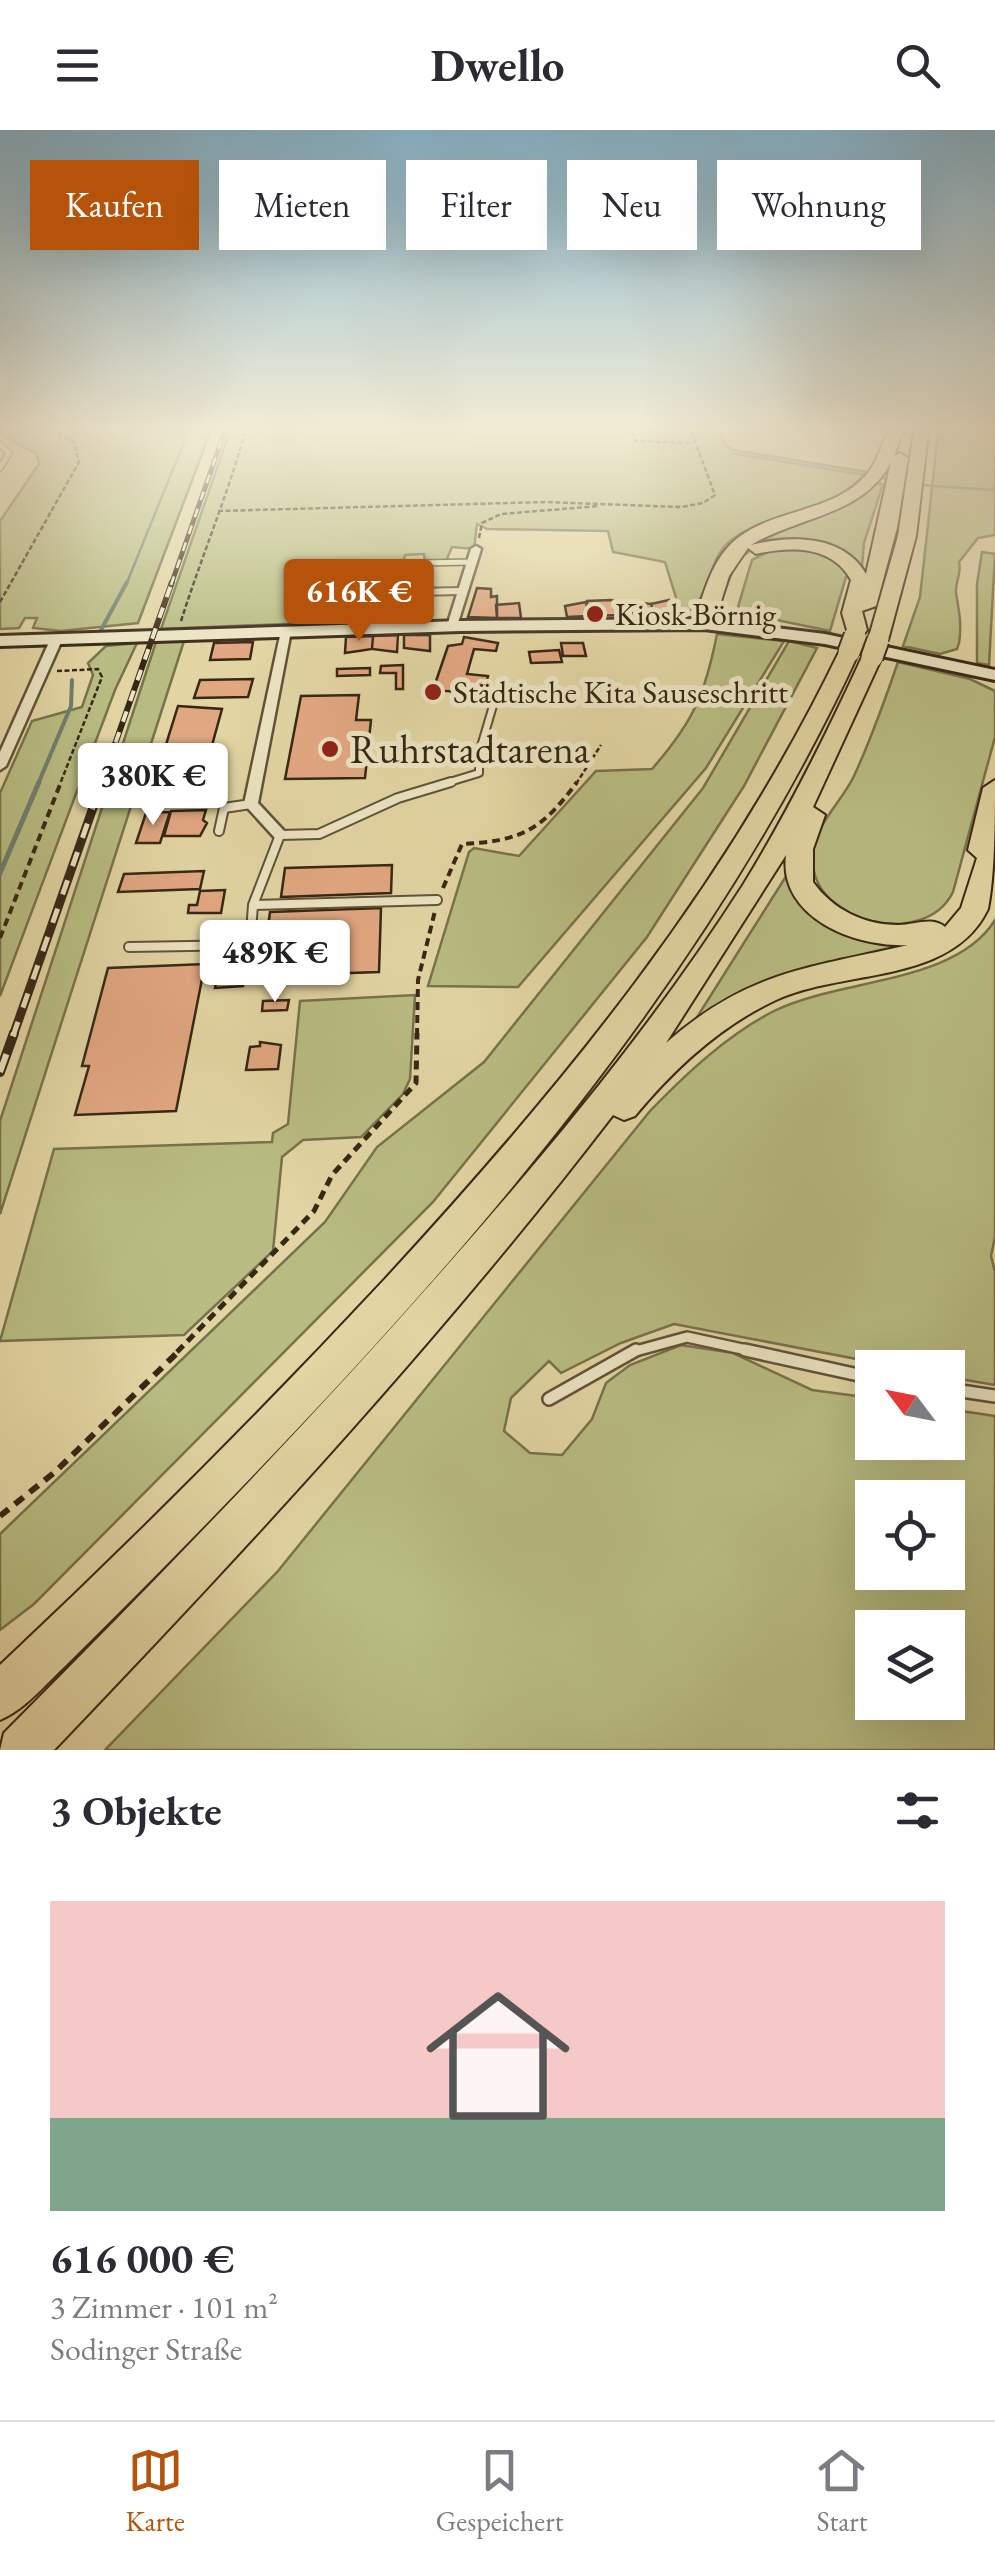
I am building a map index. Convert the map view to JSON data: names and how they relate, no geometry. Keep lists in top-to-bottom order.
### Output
{
  "places": ["Kiosk Börnig", "Städtische Kita Sauseschritt", "Ruhrstadtarena"],
  "north": "top left",
  "page": {
    "header": "Dwello",
    "chip": [
      "Kaufen",
      "Mieten",
      "Filter",
      "Neu",
      "Wohnung"
    ],
    "price": ["616K €", "380K €", "489K €"],
    "heading": "3 Objekte",
    "list": [
      {
        "name": "616 000 €",
        "note": "3 Zimmer · 101 m² · Sodinger Straße"
      }
    ],
    "tabs": ["Karte", "Gespeichert", "Start"]
  }
}
